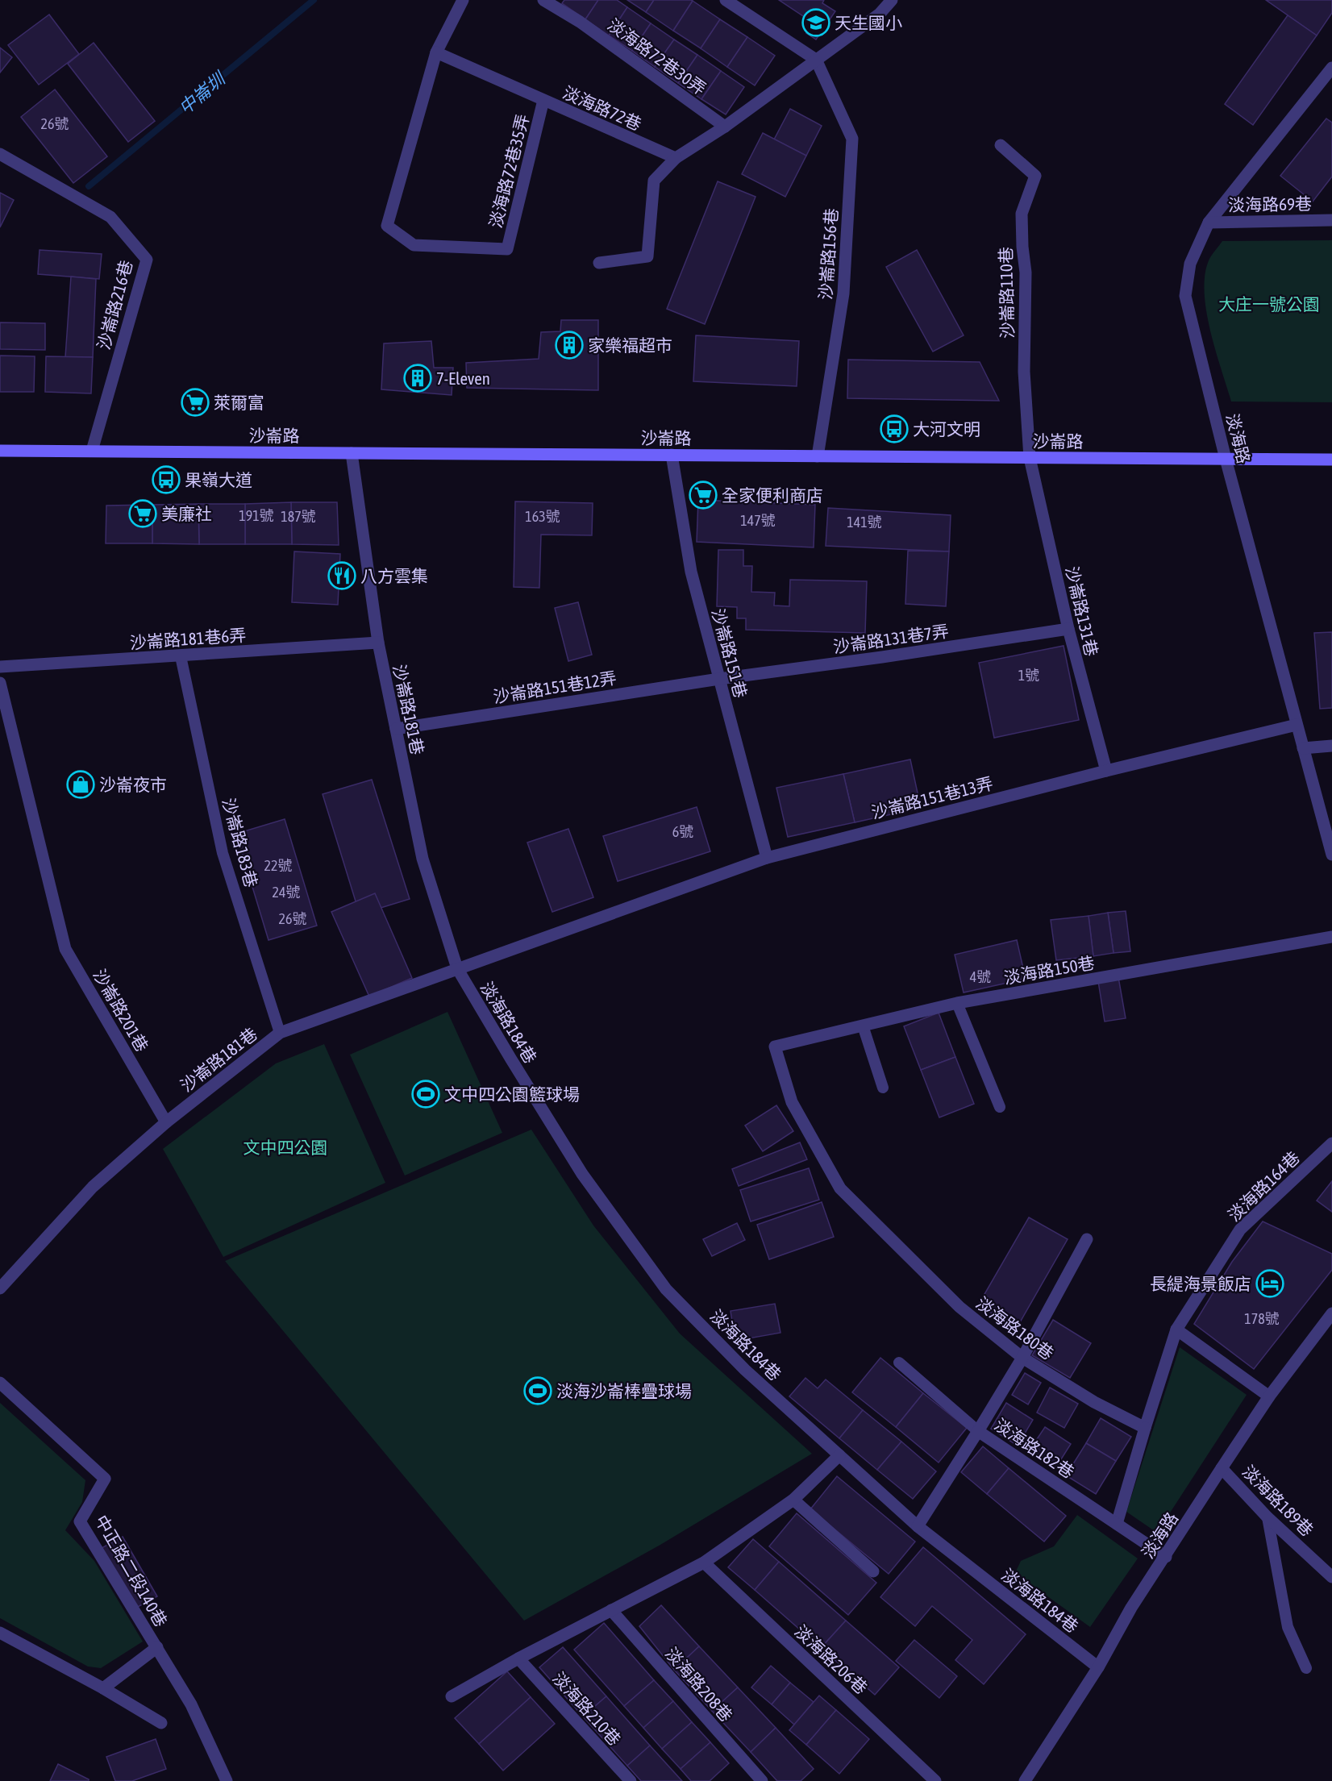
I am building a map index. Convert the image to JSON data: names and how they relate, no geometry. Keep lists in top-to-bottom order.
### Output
{
  "streets": {
    "street": [
      "淡海路72巷30弄",
      "淡海路72巷",
      "淡海路72巷35弄",
      "淡海路69巷",
      "沙崙路156巷",
      "沙崙路110巷",
      "沙崙路216巷",
      "沙崙路",
      "淡海路",
      "沙崙路131巷",
      "沙崙路181巷6弄",
      "沙崙路131巷7弄",
      "沙崙路151巷",
      "沙崙路151巷12弄",
      "沙崙路181巷",
      "沙崙路151巷13弄",
      "淡海路150巷",
      "沙崙路201巷",
      "淡海路184巷",
      "淡海路164巷",
      "淡海路180巷",
      "淡海路182巷",
      "淡海路189巷",
      "中正路二段140巷",
      "淡海路206巷",
      "淡海路208巷",
      "淡海路210巷"
    ],
    "lane": ["沙崙路183巷"]
  },
  "crossings": [
    ["淡海路72巷", "淡海路72巷35弄"],
    ["淡海路69巷", "淡海路"],
    ["沙崙路156巷", "沙崙路"],
    ["沙崙路110巷", "沙崙路"],
    ["沙崙路110巷", "沙崙路131巷"],
    ["沙崙路216巷", "沙崙路"],
    ["沙崙路", "淡海路"],
    ["沙崙路", "沙崙路131巷"],
    ["沙崙路", "沙崙路151巷"],
    ["沙崙路", "沙崙路181巷"],
    ["淡海路", "沙崙路151巷13弄"],
    ["淡海路", "淡海路184巷"],
    ["淡海路", "淡海路182巷"],
    ["淡海路", "淡海路189巷"],
    ["沙崙路131巷", "沙崙路131巷7弄"],
    ["沙崙路131巷", "沙崙路151巷13弄"],
    ["沙崙路181巷6弄", "沙崙路181巷"],
    ["沙崙路181巷6弄", "沙崙路183巷"],
    ["沙崙路131巷7弄", "沙崙路151巷"],
    ["沙崙路131巷7弄", "沙崙路151巷12弄"],
    ["沙崙路151巷", "沙崙路151巷12弄"],
    ["沙崙路151巷", "沙崙路181巷"],
    ["沙崙路151巷", "沙崙路151巷13弄"],
    ["沙崙路151巷12弄", "沙崙路181巷"],
    ["沙崙路181巷", "沙崙路151巷13弄"],
    ["沙崙路181巷", "沙崙路183巷"],
    ["沙崙路181巷", "沙崙路201巷"],
    ["沙崙路181巷", "淡海路184巷"],
    ["淡海路150巷", "淡海路180巷"],
    ["淡海路184巷", "淡海路182巷"]
  ],
  "water": ["中崙圳"],
  "parks": ["大庄一號公園", "文中四公園"],
  "places": {
    "school or university": ["天生國小"],
    "building": ["家樂福超市", "7-Eleven"],
    "supermarket": ["萊爾富", "全家便利商店", "美廉社"],
    "bus stop": ["大河文明", "果嶺大道"],
    "restaurant": ["八方雲集"],
    "shop": ["沙崙夜市"],
    "sports": ["文中四公園籃球場", "淡海沙崙棒疊球場"],
    "hotel": ["長緹海景飯店"]
  },
  "house_numbers": [
    "26號",
    "191號",
    "187號",
    "163號",
    "147號",
    "141號",
    "1號",
    "6號",
    "22號",
    "24號",
    "26號",
    "4號",
    "178號"
  ]
}
